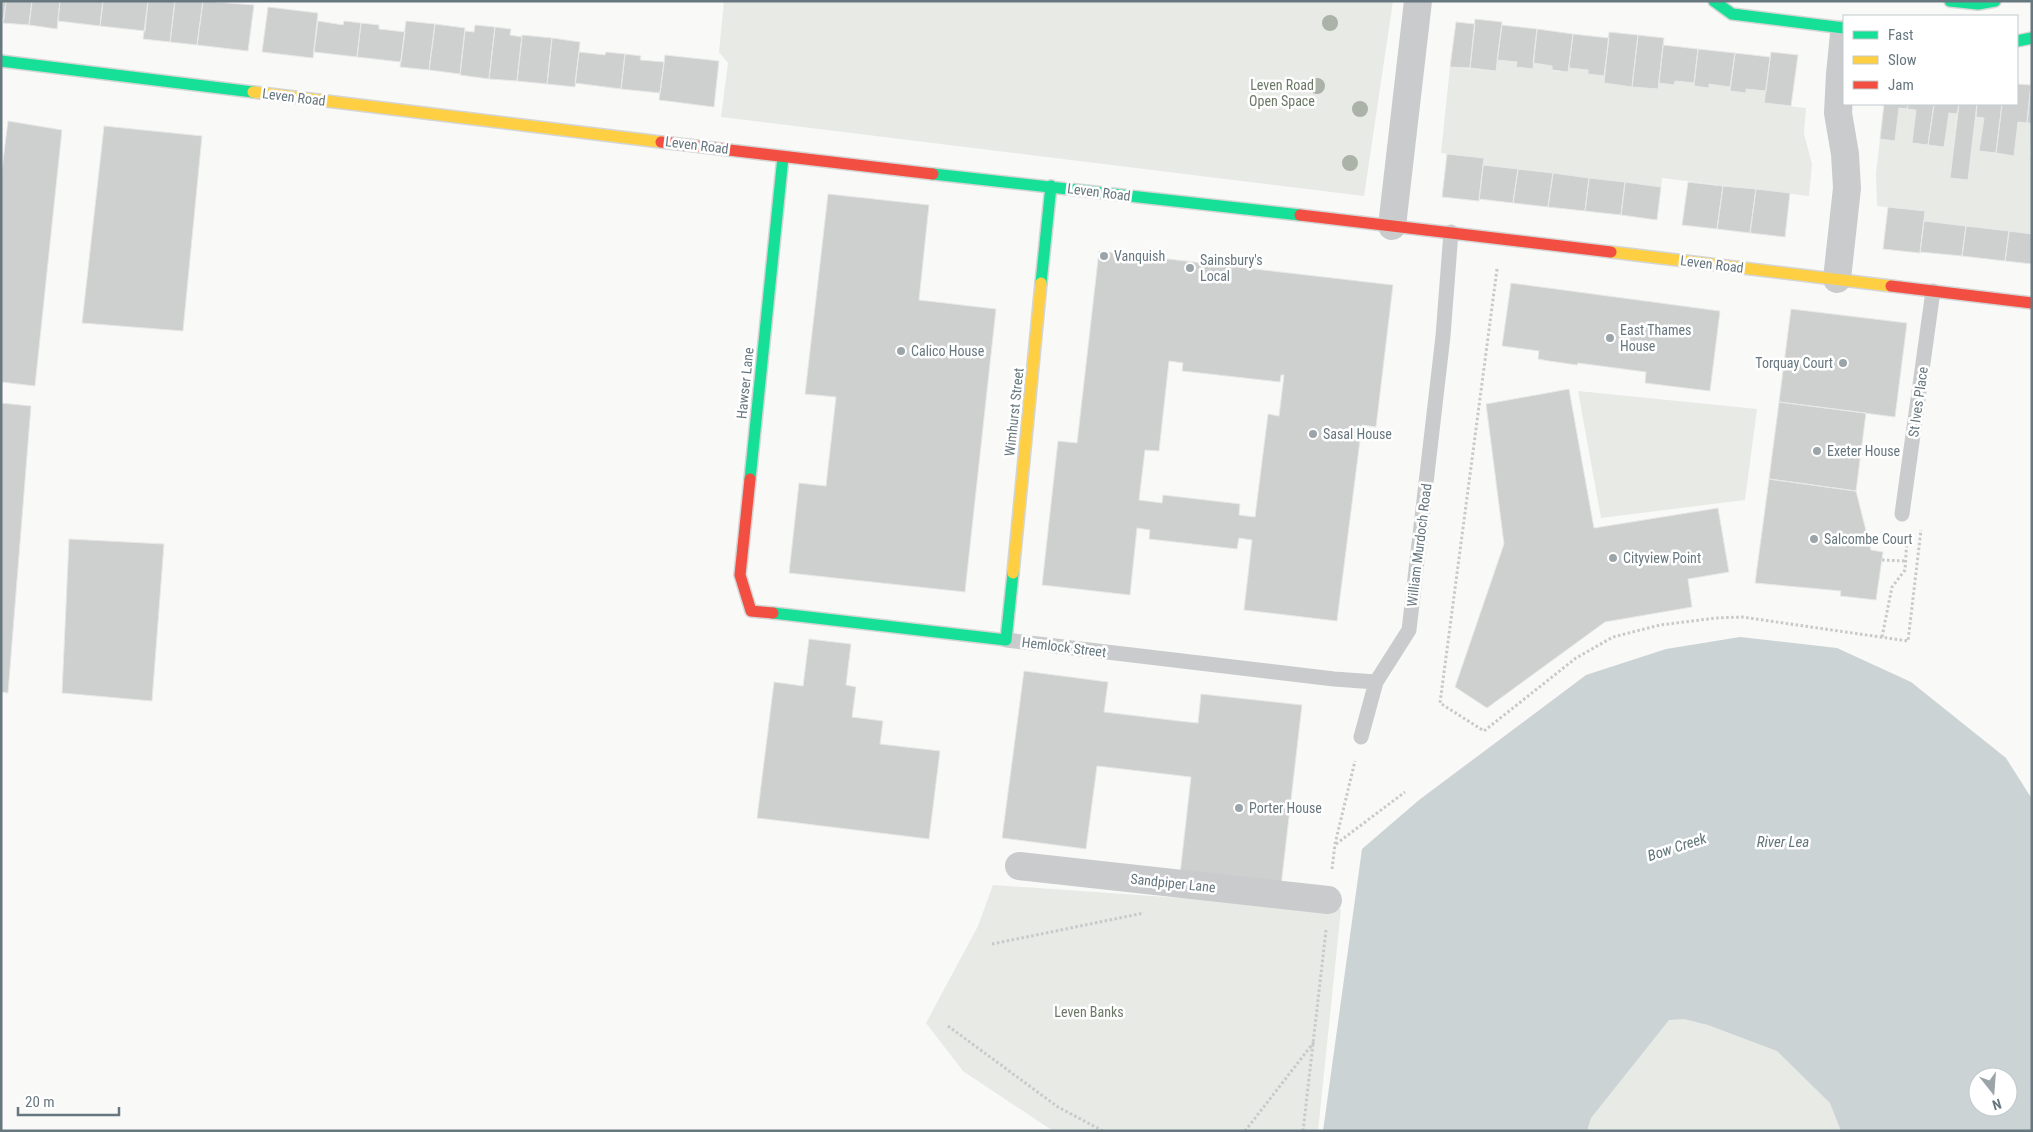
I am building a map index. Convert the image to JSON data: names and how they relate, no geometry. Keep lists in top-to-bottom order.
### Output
{
  "streets": {
    "main road": [
      "Leven Road",
      "Hawser Lane",
      "Wimhurst Street",
      "Hemlock Street"
    ],
    "street": ["Sandpiper Lane"],
    "lane": ["St Ives Place", "William Murdoch Road"]
  },
  "crossings": [
    ["Leven Road", "Hawser Lane"],
    ["Leven Road", "St Ives Place"],
    ["Leven Road", "Wimhurst Street"],
    ["Leven Road", "William Murdoch Road"],
    ["Hawser Lane", "Hemlock Street"],
    ["Wimhurst Street", "Hemlock Street"],
    ["William Murdoch Road", "Hemlock Street"]
  ],
  "water": ["River Lea", "Bow Creek"],
  "parks": ["Leven Road Open Space", "Leven Banks"],
  "places": [
    "Vanquish",
    "Sainsbury's Local",
    "East Thames House",
    "Calico House",
    "Torquay Court",
    "Sasal House",
    "Exeter House",
    "Salcombe Court",
    "Cityview Point",
    "Porter House"
  ],
  "legend": ["Fast", "Slow", "Jam"],
  "scale_bar": "20 m",
  "north": "bottom"
}
